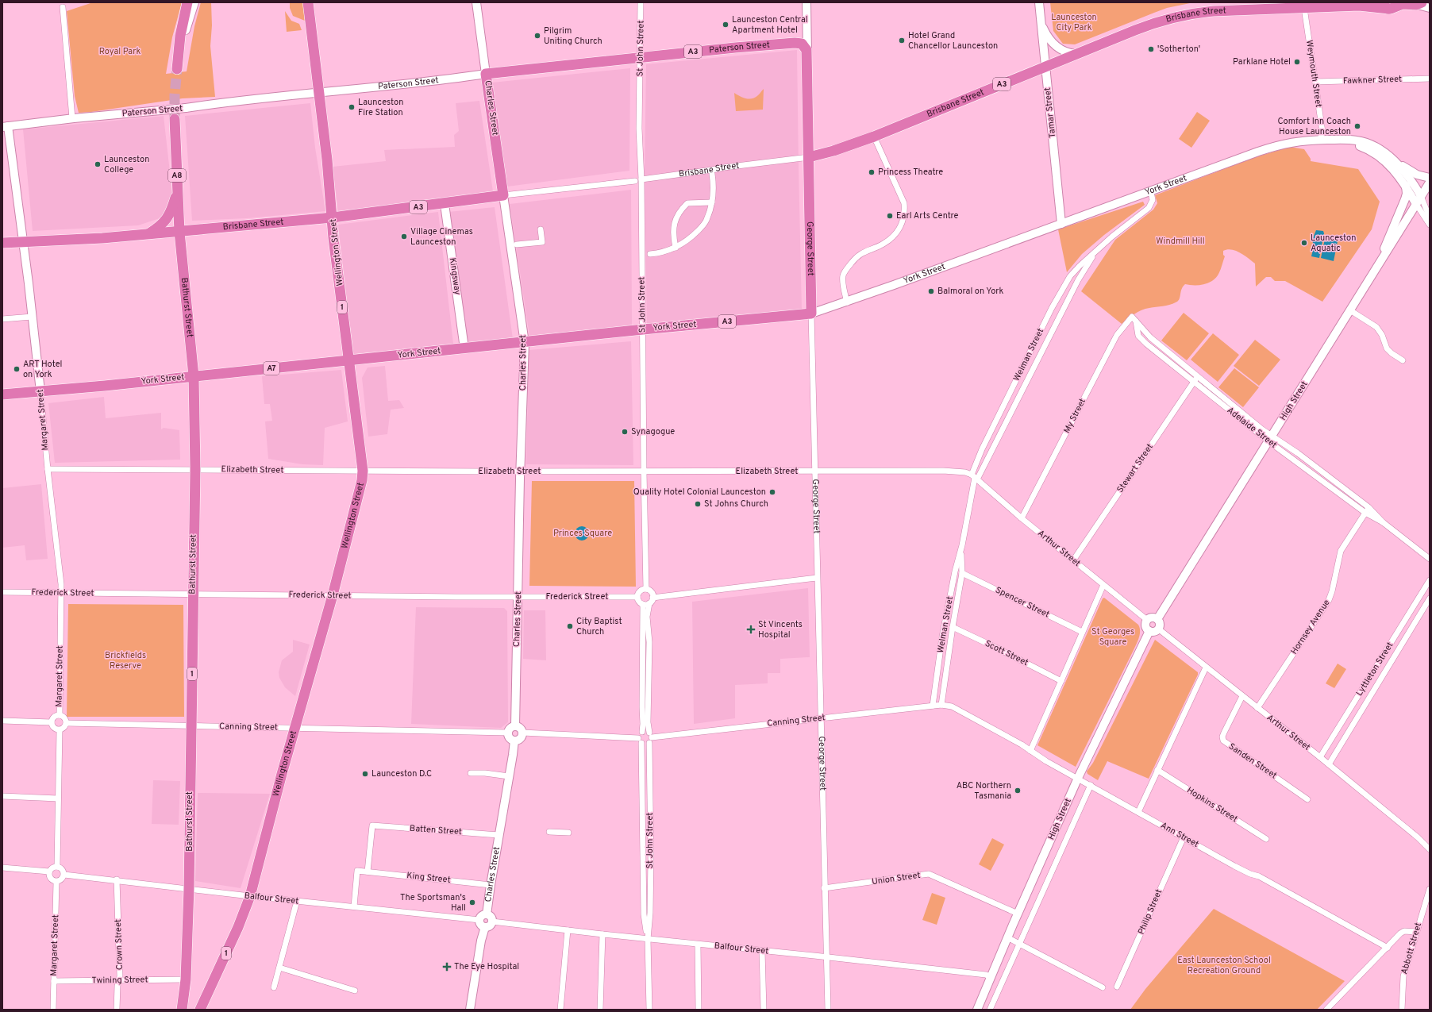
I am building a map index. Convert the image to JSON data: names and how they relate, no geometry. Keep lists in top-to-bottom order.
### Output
{
  "streets": {
    "highway": [
      "Brisbane Street",
      "Paterson Street",
      "A3",
      "Charles Street",
      "A8",
      "York Street",
      "George Street",
      "Wellington Street",
      "Bathurst Street",
      "1",
      "A7"
    ],
    "street": [
      "St John Street",
      "Weymouth Street",
      "Fawkner Street",
      "Tamar Street",
      "Kingsway",
      "Welman Street",
      "High Street",
      "My Street",
      "Margaret Street",
      "Adelaide Street",
      "Stewart Street",
      "Elizabeth Street",
      "Arthur Street",
      "Frederick Street",
      "Spencer Street",
      "Hornsey Avenue",
      "Scott Street",
      "Lyttleton Street",
      "Canning Street",
      "Sanden Street",
      "Hopkins Street",
      "Batten Street",
      "Ann Street",
      "King Street",
      "Union Street",
      "Balfour Street",
      "Philip Street",
      "Crown Street",
      "Abbott Street",
      "Twining Street"
    ]
  },
  "crossings": [
    ["Brisbane Street", "St John Street"],
    ["Brisbane Street", "A3"],
    ["Brisbane Street", "Weymouth Street"],
    ["Brisbane Street", "Charles Street"],
    ["Brisbane Street", "Tamar Street"],
    ["Brisbane Street", "George Street"],
    ["Brisbane Street", "Wellington Street"],
    ["Brisbane Street", "Kingsway"],
    ["Brisbane Street", "Bathurst Street"],
    ["Brisbane Street", "Margaret Street"],
    ["Paterson Street", "St John Street"],
    ["Paterson Street", "Charles Street"],
    ["Paterson Street", "Wellington Street"],
    ["Paterson Street", "Margaret Street"],
    ["St John Street", "York Street"],
    ["St John Street", "Elizabeth Street"],
    ["St John Street", "Frederick Street"],
    ["St John Street", "Canning Street"],
    ["St John Street", "Balfour Street"],
    ["Weymouth Street", "Fawkner Street"],
    ["Weymouth Street", "York Street"],
    ["Charles Street", "York Street"],
    ["Charles Street", "Elizabeth Street"],
    ["Charles Street", "Frederick Street"],
    ["Charles Street", "Canning Street"],
    ["Charles Street", "Batten Street"],
    ["Charles Street", "King Street"],
    ["Charles Street", "Balfour Street"],
    ["Tamar Street", "York Street"],
    ["York Street", "George Street"],
    ["York Street", "Wellington Street"],
    ["York Street", "Kingsway"],
    ["York Street", "Bathurst Street"],
    ["York Street", "Welman Street"],
    ["York Street", "High Street"],
    ["York Street", "Margaret Street"],
    ["George Street", "Elizabeth Street"],
    ["George Street", "Canning Street"],
    ["George Street", "Union Street"],
    ["George Street", "Balfour Street"],
    ["Wellington Street", "Elizabeth Street"],
    ["Wellington Street", "Frederick Street"],
    ["Wellington Street", "Canning Street"],
    ["Wellington Street", "Balfour Street"],
    ["Bathurst Street", "Elizabeth Street"],
    ["Bathurst Street", "Frederick Street"],
    ["Bathurst Street", "Canning Street"],
    ["Bathurst Street", "Balfour Street"],
    ["Bathurst Street", "Twining Street"],
    ["Welman Street", "Elizabeth Street"],
    ["Welman Street", "Arthur Street"],
    ["Welman Street", "Spencer Street"],
    ["Welman Street", "Scott Street"],
    ["Welman Street", "Canning Street"],
    ["Welman Street", "Ann Street"],
    ["High Street", "Adelaide Street"],
    ["High Street", "Arthur Street"],
    ["High Street", "Ann Street"],
    ["High Street", "Union Street"],
    ["High Street", "Balfour Street"],
    ["My Street", "Adelaide Street"],
    ["My Street", "Arthur Street"],
    ["Margaret Street", "Elizabeth Street"],
    ["Margaret Street", "Frederick Street"],
    ["Margaret Street", "Canning Street"],
    ["Margaret Street", "Balfour Street"],
    ["Margaret Street", "Twining Street"],
    ["Adelaide Street", "Stewart Street"],
    ["Adelaide Street", "Hornsey Avenue"],
    ["Stewart Street", "Arthur Street"],
    ["Elizabeth Street", "Arthur Street"],
    ["Arthur Street", "Hornsey Avenue"],
    ["Arthur Street", "Lyttleton Street"],
    ["Arthur Street", "Sanden Street"],
    ["Canning Street", "Ann Street"],
    ["Batten Street", "King Street"],
    ["Ann Street", "Philip Street"],
    ["Balfour Street", "Crown Street"],
    ["Crown Street", "Twining Street"]
  ],
  "parks": [
    "Launceston City Park",
    "Royal Park",
    "Windmill Hill",
    "Princes Square",
    "St Georges Square",
    "Brickfields Reserve",
    "East Launceston School Recreation Ground"
  ],
  "places": {
    "other": [
      "Launceston Central Apartment Hotel",
      "Pilgrim Uniting Church",
      "Hotel Grand Chancellor Launceston",
      "'Sotherton'",
      "Parklane Hotel",
      "Launceston Fire Station",
      "Comfort Inn Coach House Launceston",
      "Launceston College",
      "Princess Theatre",
      "Earl Arts Centre",
      "Village Cinemas Launceston",
      "Launceston Aquatic",
      "Balmoral on York",
      "ART Hotel on York",
      "Synagogue",
      "Quality Hotel Colonial Launceston",
      "St Johns Church",
      "City Baptist Church",
      "Launceston D.C",
      "ABC Northern Tasmania",
      "The Sportsman's Hall"
    ],
    "health": ["St Vincents Hospital", "The Eye Hospital"]
  }
}
